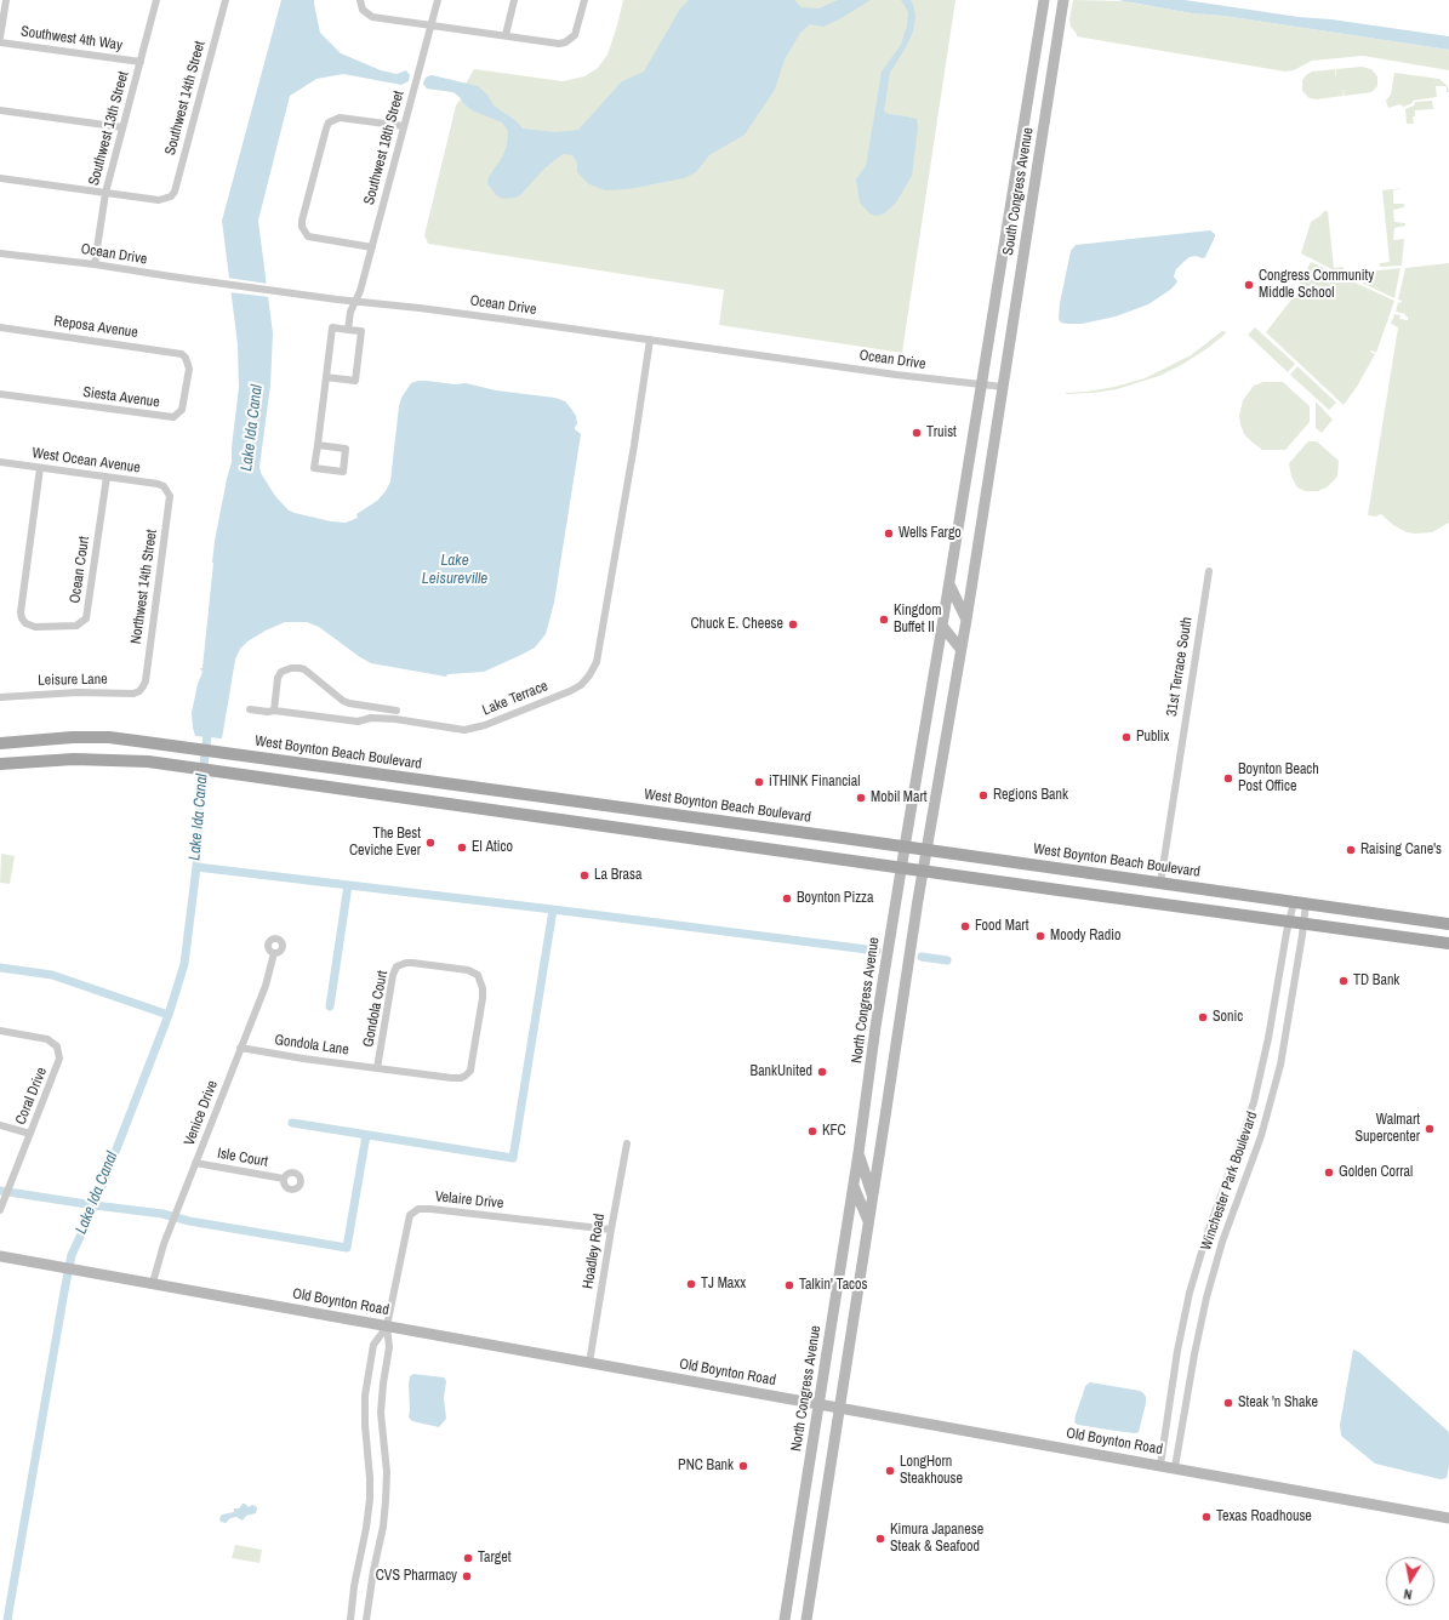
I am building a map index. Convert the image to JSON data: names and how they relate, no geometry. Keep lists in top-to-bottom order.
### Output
{
  "streets": {
    "main road": [
      "South Congress Avenue",
      "West Boynton Beach Boulevard",
      "North Congress Avenue",
      "Old Boynton Road"
    ],
    "street": [
      "Southwest 4th Way",
      "Southwest 14th Street",
      "Southwest 13th Street",
      "Southwest 18th Street",
      "Ocean Drive",
      "Reposa Avenue",
      "Siesta Avenue",
      "West Ocean Avenue",
      "Ocean Court",
      "Northwest 14th Street",
      "31st Terrace South",
      "Leisure Lane",
      "Lake Terrace",
      "Gondola Court",
      "Gondola Lane",
      "Coral Drive",
      "Venice Drive",
      "Isle Court",
      "Winchester Park Boulevard",
      "Velaire Drive",
      "Hoadley Road"
    ]
  },
  "crossings": [
    ["Southwest 4th Way", "Southwest 13th Street"],
    ["Southwest 14th Street", "Southwest 13th Street"],
    ["Southwest 13th Street", "Ocean Drive"],
    ["Southwest 18th Street", "Ocean Drive"],
    ["South Congress Avenue", "Ocean Drive"],
    ["South Congress Avenue", "North Congress Avenue"],
    ["Ocean Drive", "Lake Terrace"],
    ["Ocean Drive", "North Congress Avenue"],
    ["Reposa Avenue", "Siesta Avenue"],
    ["West Ocean Avenue", "Ocean Court"],
    ["West Ocean Avenue", "Northwest 14th Street"],
    ["Northwest 14th Street", "Leisure Lane"],
    ["31st Terrace South", "West Boynton Beach Boulevard"],
    ["West Boynton Beach Boulevard", "North Congress Avenue"],
    ["West Boynton Beach Boulevard", "Winchester Park Boulevard"],
    ["North Congress Avenue", "Old Boynton Road"],
    ["Gondola Court", "Gondola Lane"],
    ["Gondola Lane", "Venice Drive"],
    ["Venice Drive", "Isle Court"],
    ["Venice Drive", "Old Boynton Road"],
    ["Winchester Park Boulevard", "Old Boynton Road"],
    ["Velaire Drive", "Hoadley Road"],
    ["Velaire Drive", "Old Boynton Road"],
    ["Hoadley Road", "Old Boynton Road"]
  ],
  "water": ["Lake Ida Canal", "Lake Leisureville"],
  "places": [
    "Congress Community Middle School",
    "Truist",
    "Wells Fargo",
    "Kingdom Buffet II",
    "Chuck E. Cheese",
    "Publix",
    "Boynton Beach Post Office",
    "iTHINK Financial",
    "Regions Bank",
    "Mobil Mart",
    "The Best Ceviche Ever",
    "El Atico",
    "Raising Cane's",
    "La Brasa",
    "Boynton Pizza",
    "Food Mart",
    "Moody Radio",
    "TD Bank",
    "Sonic",
    "BankUnited",
    "Walmart Supercenter",
    "KFC",
    "Golden Corral",
    "TJ Maxx",
    "Talkin' Tacos",
    "Steak 'n Shake",
    "PNC Bank",
    "LongHorn Steakhouse",
    "Texas Roadhouse",
    "Kimura Japanese Steak & Seafood",
    "Target",
    "CVS Pharmacy"
  ],
  "north": "bottom"
}
